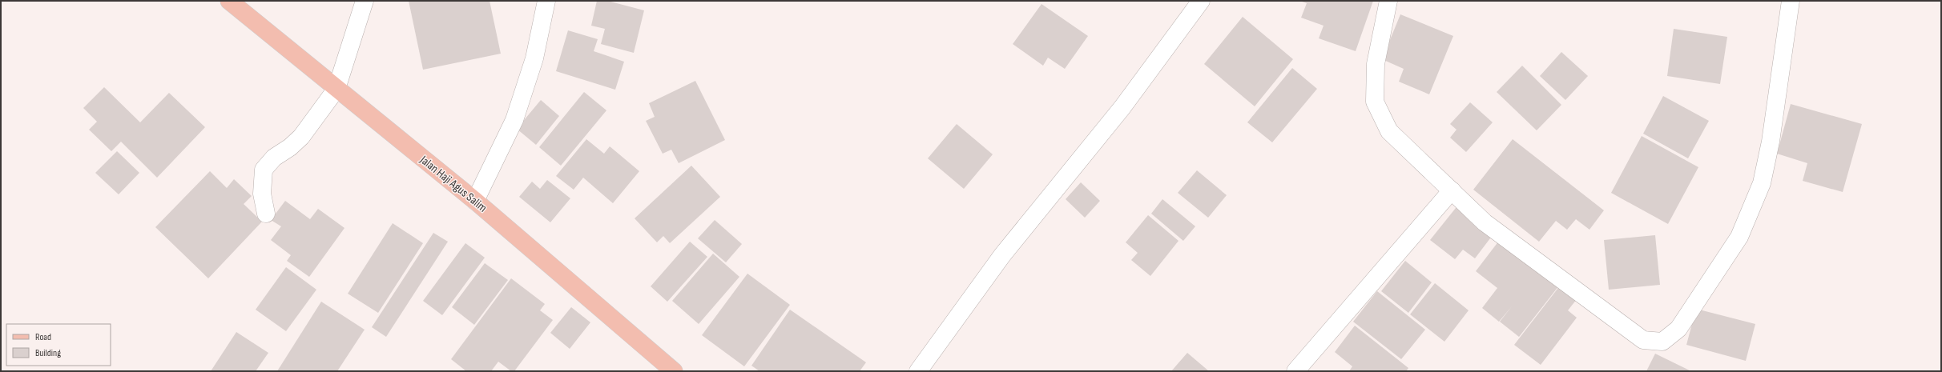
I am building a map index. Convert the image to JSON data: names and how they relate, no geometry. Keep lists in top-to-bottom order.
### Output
{
  "streets": {
    "main road": ["Jalan Haji Agus Salim"]
  },
  "legend": ["Road", "Building"]
}
